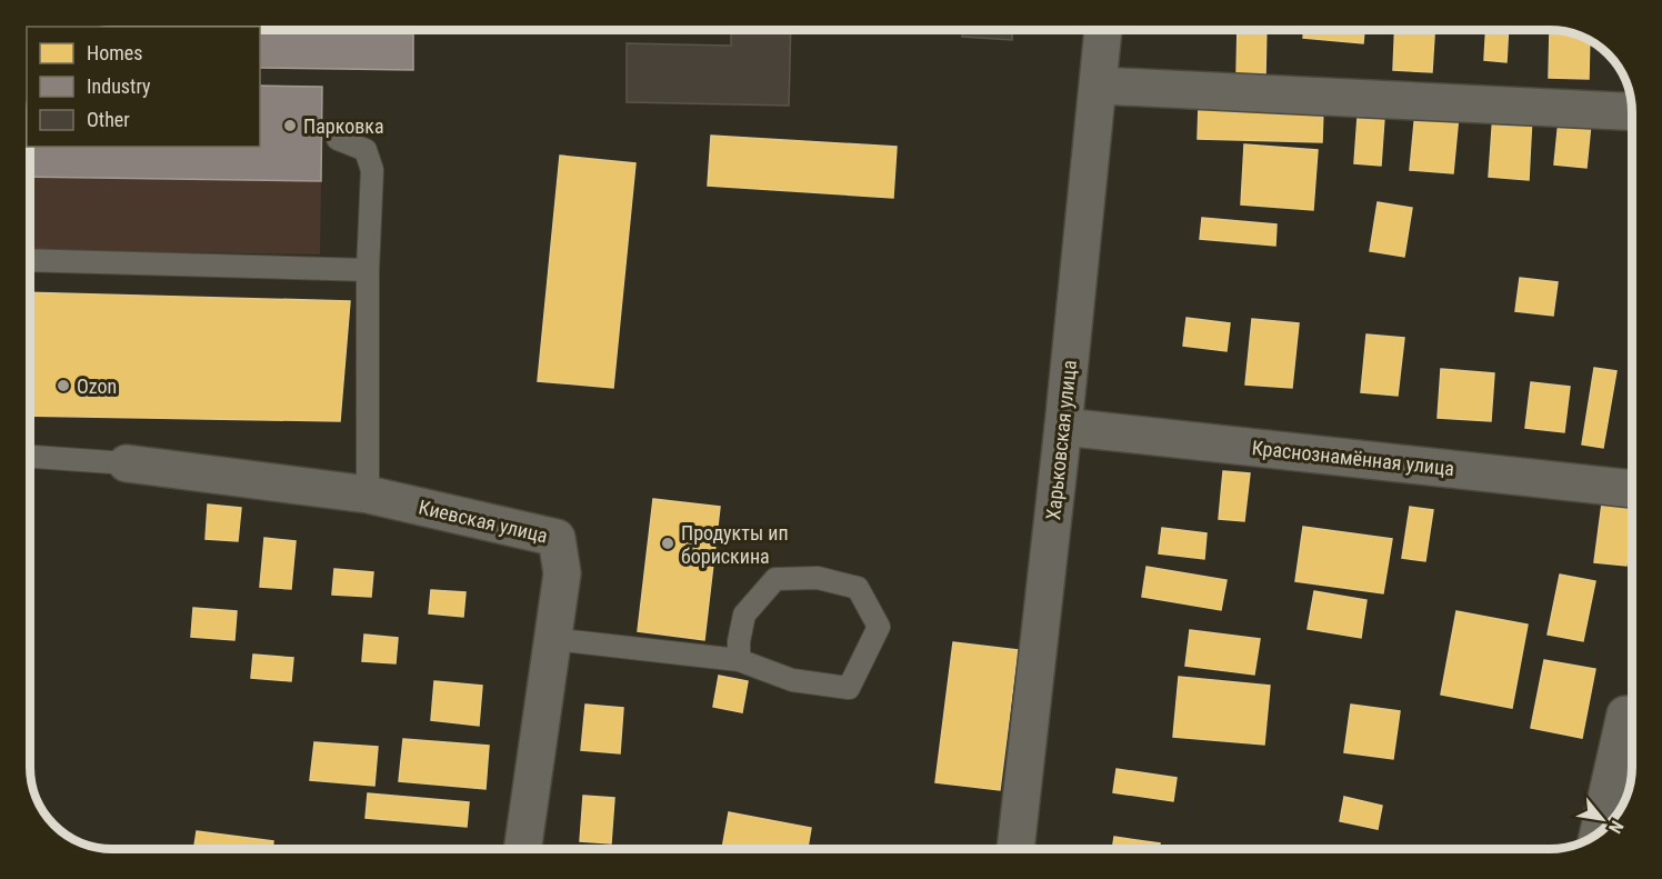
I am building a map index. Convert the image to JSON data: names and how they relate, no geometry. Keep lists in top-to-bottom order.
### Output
{
  "streets": {
    "street": ["Харьковская улица", "Краснознамённая улица", "Киевская улица"]
  },
  "crossings": [
    ["Харьковская улица", "Краснознамённая улица"]
  ],
  "places": ["Парковка", "Ozon", "Продукты ип борискина"],
  "legend": ["Homes", "Industry", "Other"],
  "north": "bottom right"
}
